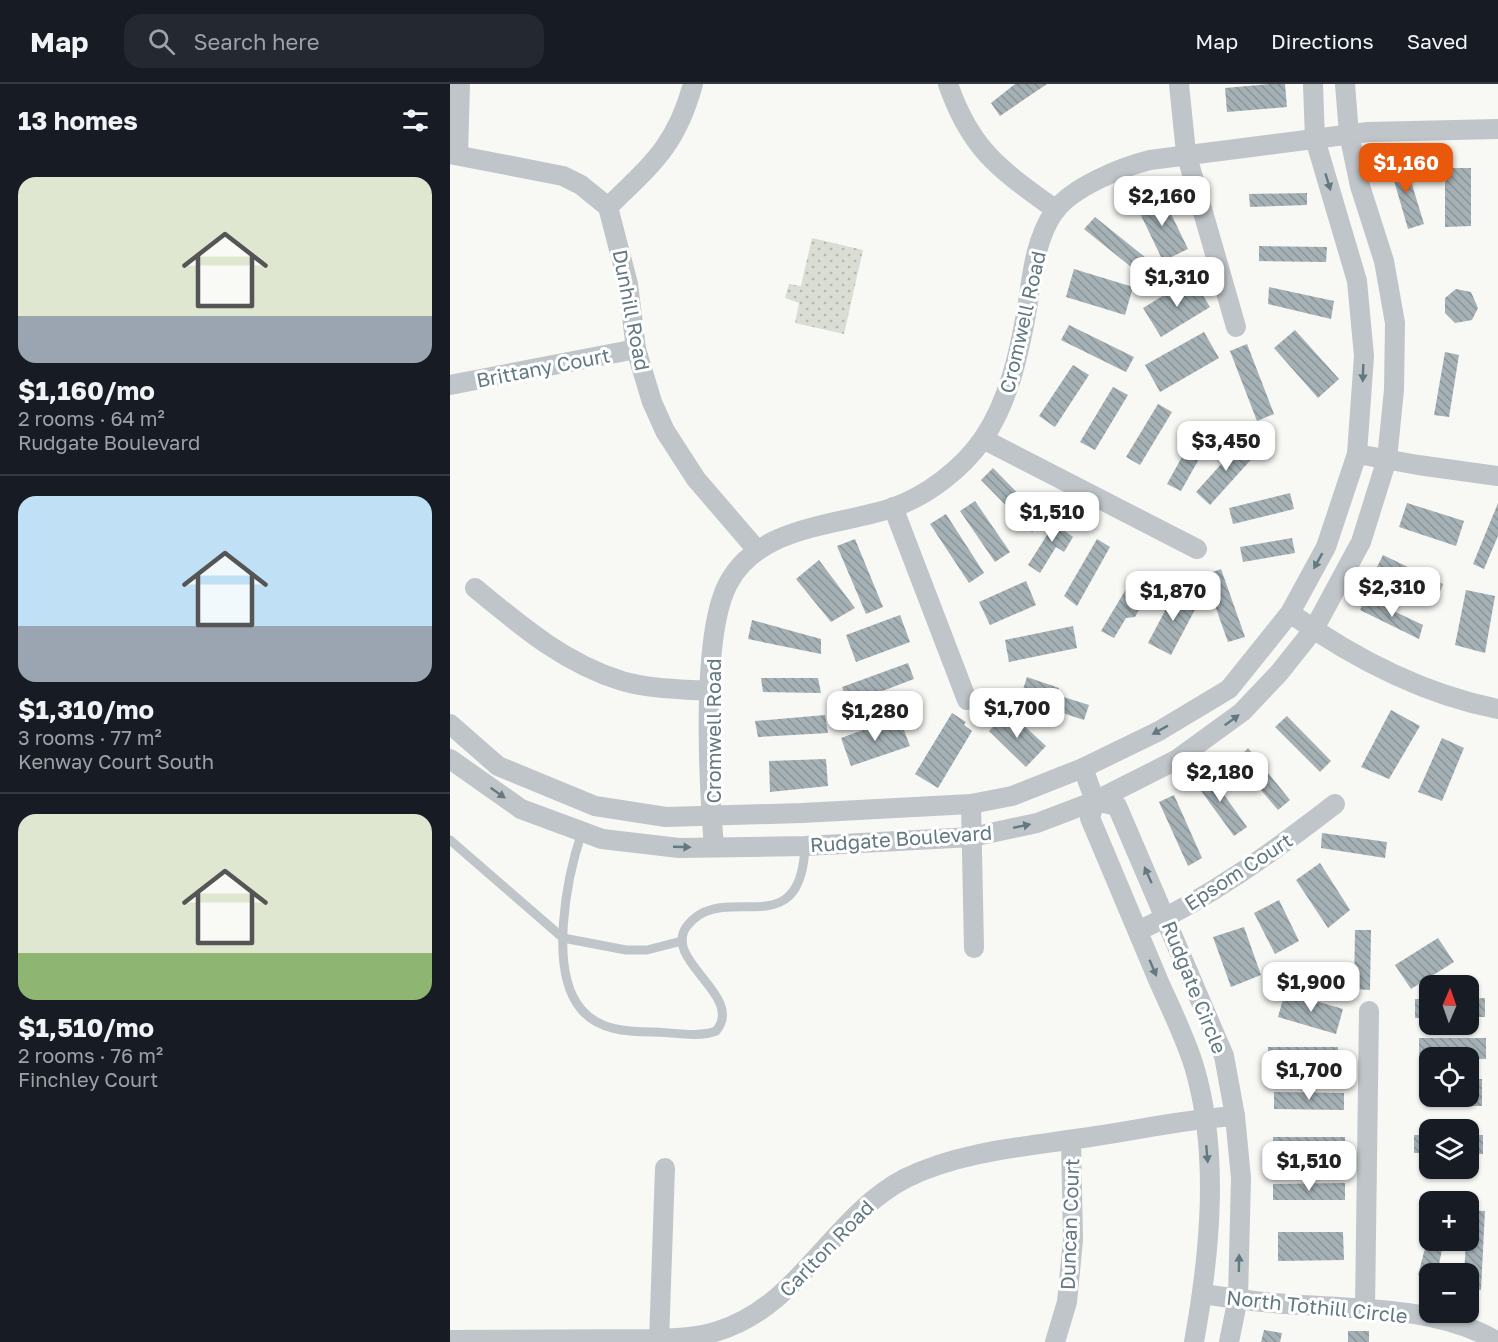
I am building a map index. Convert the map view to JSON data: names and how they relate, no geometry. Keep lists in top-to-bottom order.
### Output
{
  "streets": {
    "street": [
      "Dunhill Road",
      "Cromwell Road",
      "Brittany Court",
      "Rudgate Boulevard",
      "Epsom Court",
      "Rudgate Circle",
      "Duncan Court",
      "Carlton Road",
      "North Tothill Circle"
    ]
  },
  "crossings": [
    ["Dunhill Road", "Cromwell Road"],
    ["Dunhill Road", "Brittany Court"],
    ["Cromwell Road", "Rudgate Boulevard"],
    ["Rudgate Boulevard", "Rudgate Circle"],
    ["Epsom Court", "Rudgate Circle"],
    ["Rudgate Circle", "Carlton Road"],
    ["Rudgate Circle", "North Tothill Circle"],
    ["Duncan Court", "Carlton Road"]
  ],
  "north": "top",
  "page": {
    "header": "Map",
    "search": "Search here",
    "nav": ["Map", "Directions", "Saved"],
    "heading": "13 homes",
    "price": [
      "$1,160",
      "$2,160",
      "$1,310",
      "$3,450",
      "$1,510",
      "$2,310",
      "$1,870",
      "$1,700",
      "$1,280",
      "$2,180",
      "$1,900",
      "$1,700",
      "$1,510"
    ],
    "list": [
      {
        "name": "$1,160/mo",
        "note": "2 rooms · 64 m² · Rudgate Boulevard"
      },
      {
        "name": "$1,310/mo",
        "note": "3 rooms · 77 m² · Kenway Court South"
      },
      {
        "name": "$1,510/mo",
        "note": "2 rooms · 76 m² · Finchley Court"
      }
    ],
    "map_buttons": ["+", "−"]
  }
}
